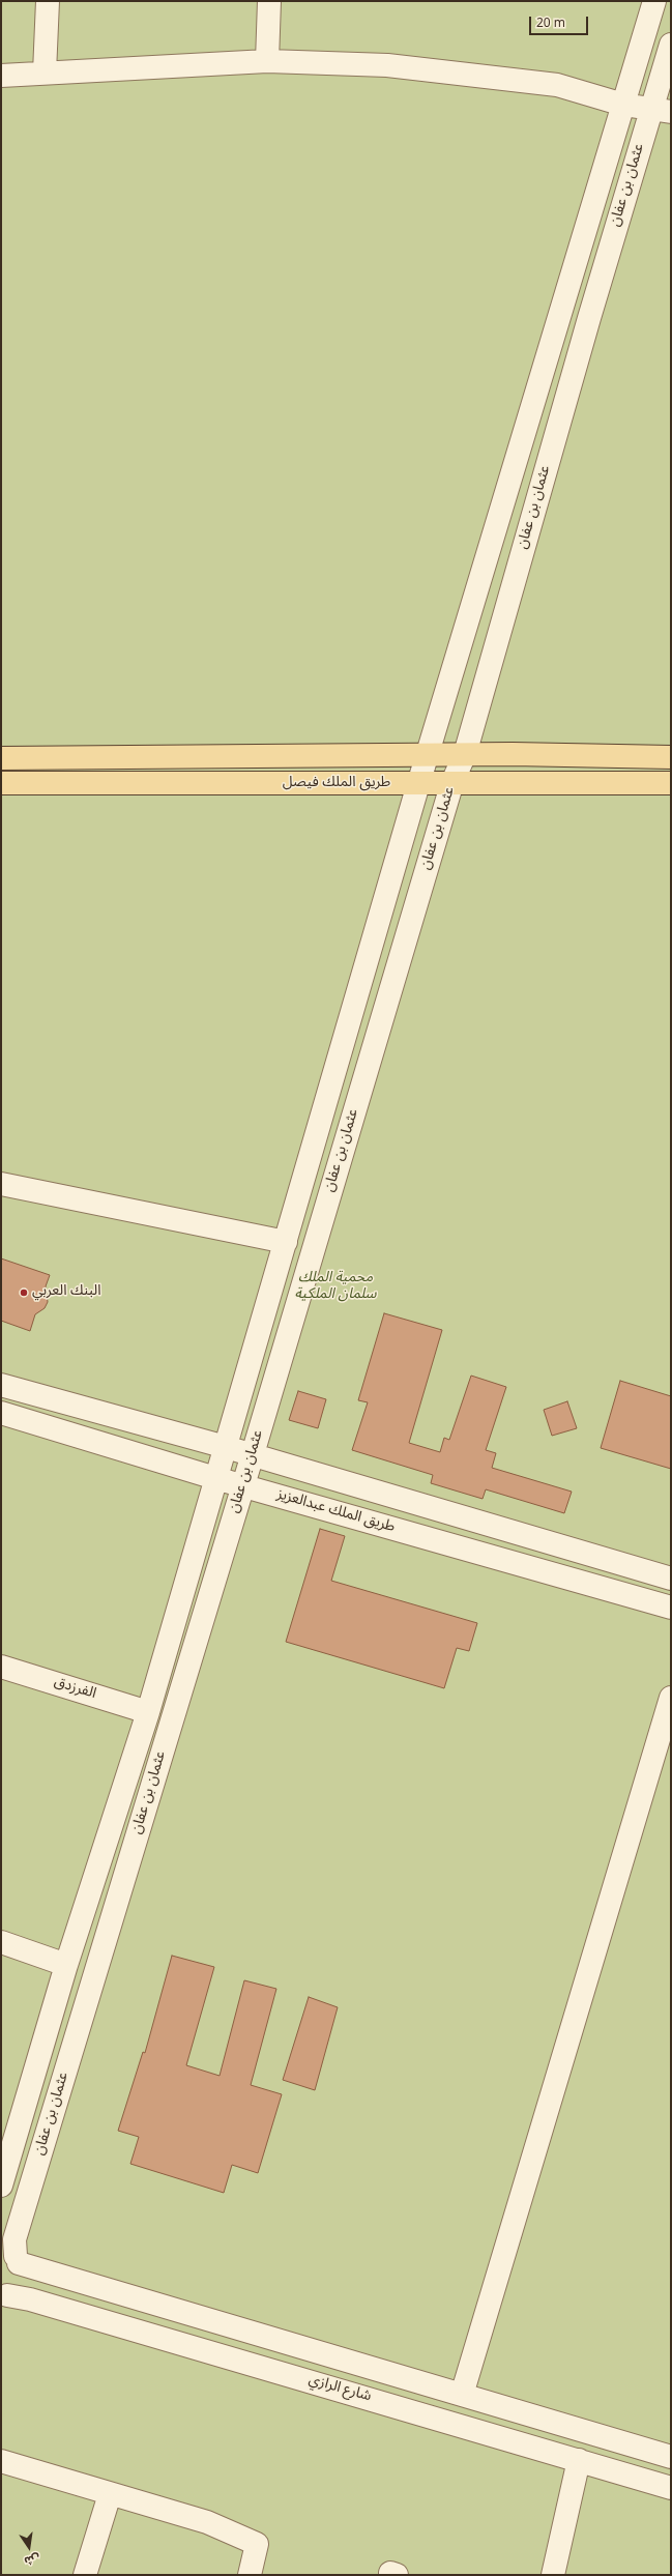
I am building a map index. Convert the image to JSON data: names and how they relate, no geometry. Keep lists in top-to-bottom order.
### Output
{
  "streets": {
    "main road": ["طريق الملك فيصل"],
    "street": [
      "عثمان بن عفان",
      "طريق الملك عبدالعزيز",
      "الفرزدق",
      "شارع الرازي"
    ]
  },
  "crossings": [
    ["عثمان بن عفان", "طريق الملك فيصل"],
    ["عثمان بن عفان", "طريق الملك عبدالعزيز"],
    ["عثمان بن عفان", "الفرزدق"],
    ["عثمان بن عفان", "شارع الرازي"]
  ],
  "parks": ["محمية الملك سلمان الملكية"],
  "places": ["البنك العربي"],
  "scale_bar": "20 m",
  "north": "bottom"
}
